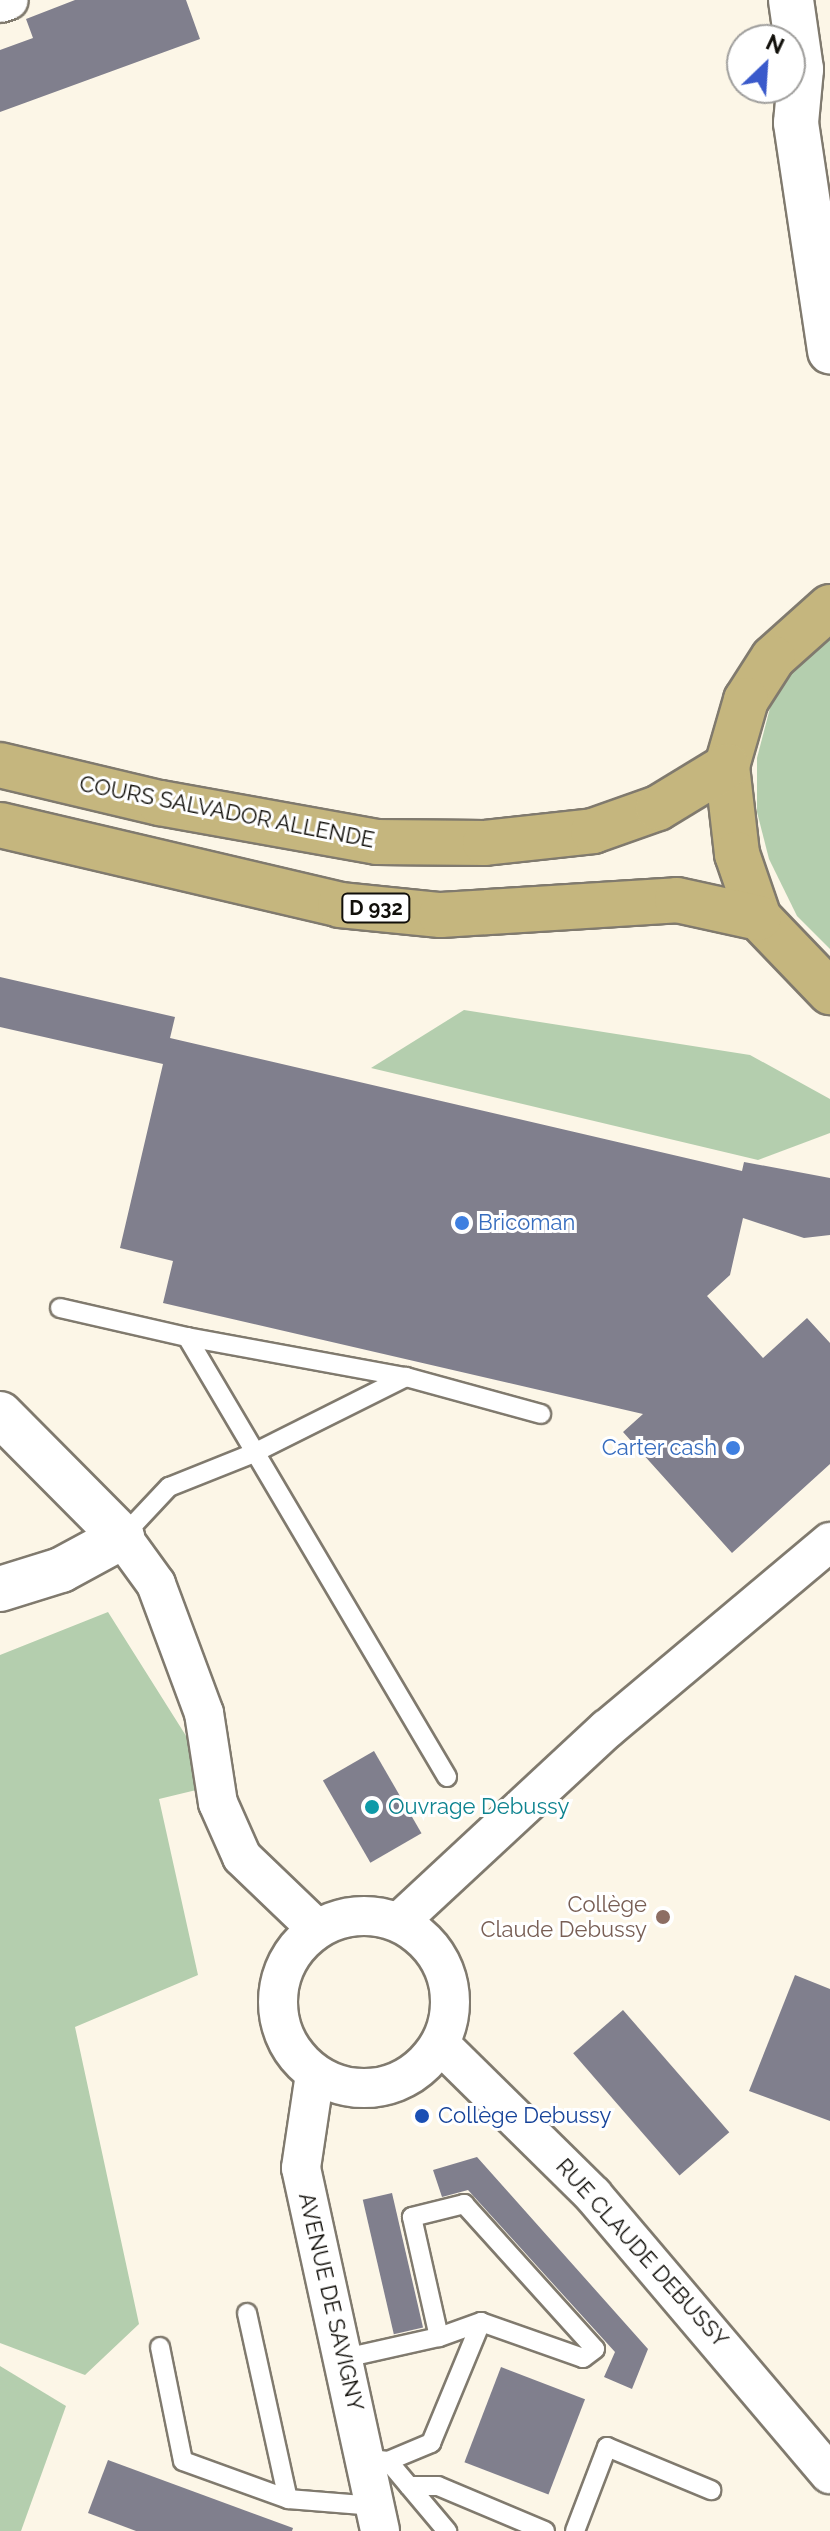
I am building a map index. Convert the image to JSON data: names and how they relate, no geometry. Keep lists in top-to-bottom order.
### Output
{
  "streets": {
    "main road": ["COURS SALVADOR ALLENDE", "D 932"],
    "street": ["RUE CLAUDE DEBUSSY", "AVENUE DE SAVIGNY"]
  },
  "crossings": [
    ["RUE CLAUDE DEBUSSY", "AVENUE DE SAVIGNY"]
  ],
  "places": [
    "Bricoman",
    "Carter cash",
    "Ouvrage Debussy",
    "Collège Claude Debussy",
    "Collège Debussy"
  ],
  "north": "top right"
}
